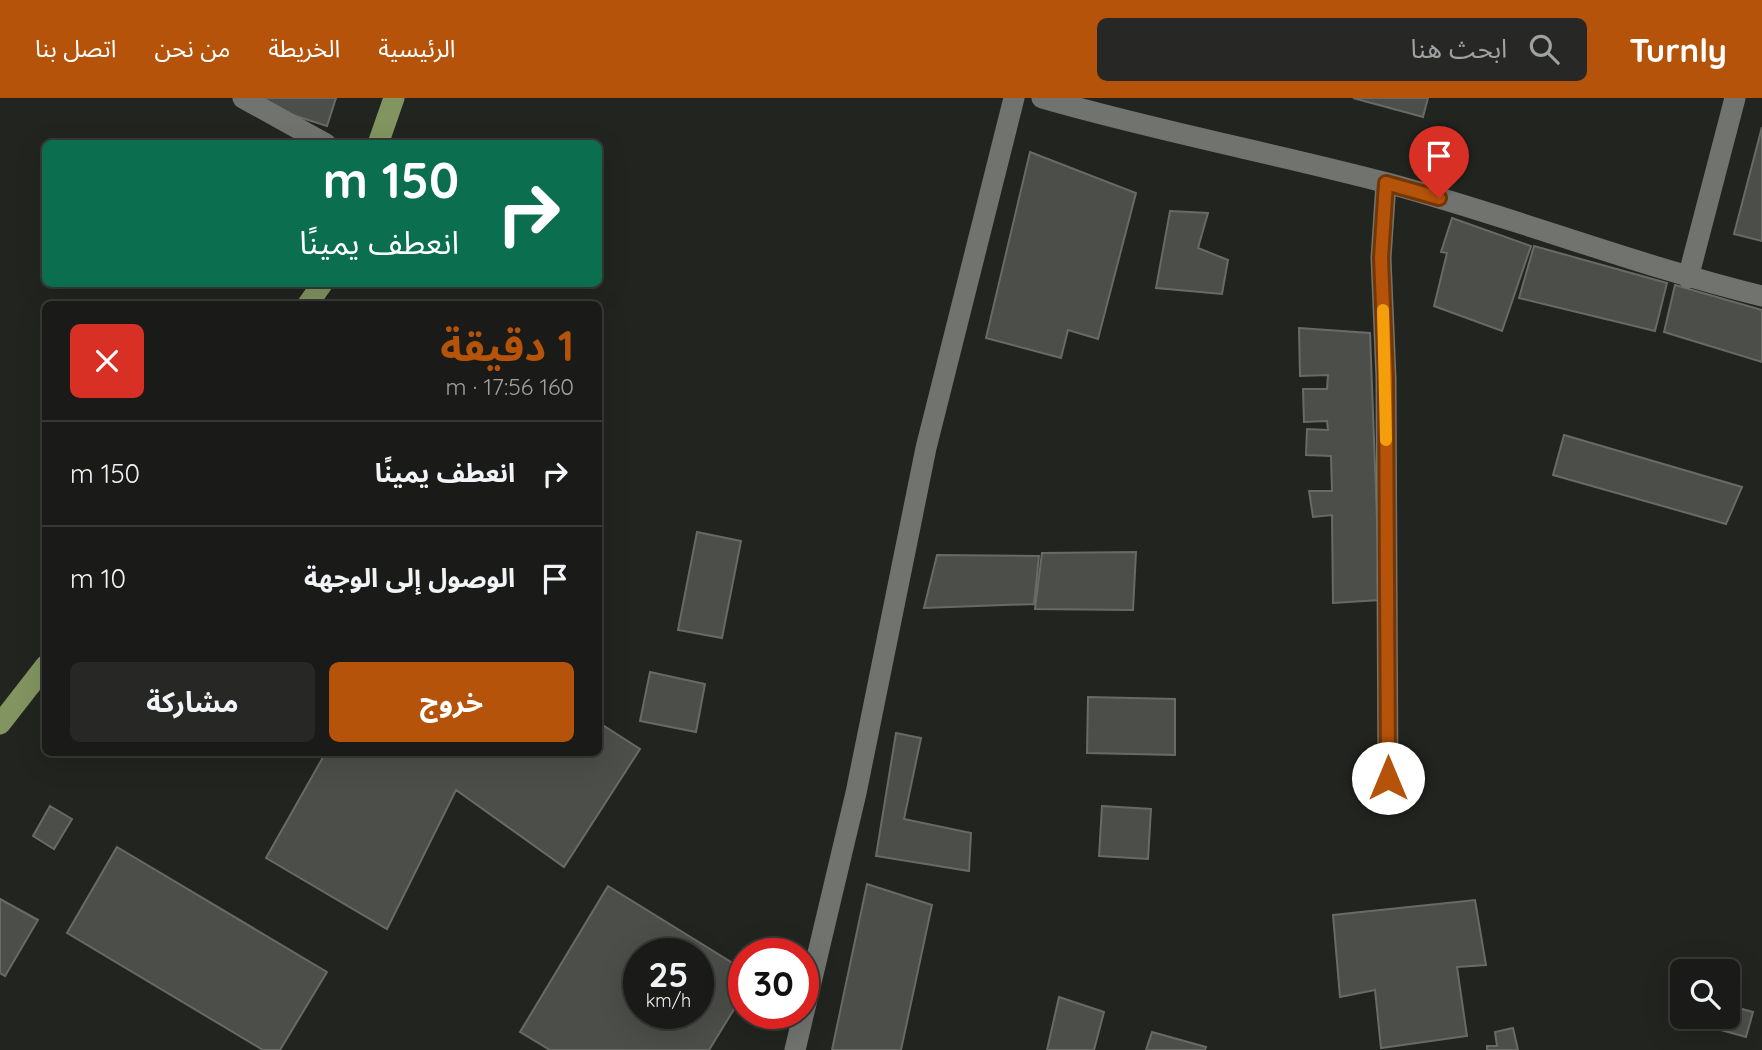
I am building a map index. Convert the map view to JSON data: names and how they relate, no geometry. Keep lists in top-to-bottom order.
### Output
{
  "page": {
    "header": "Turnly",
    "search": "ابحث هنا",
    "nav": [
      "الرئيسية",
      "الخريطة",
      "من نحن",
      "اتصل بنا"
    ],
    "turn": ["150 m", "انعطف يمينًا"],
    "heading": ["1 دقيقة", "160 m · 17:56"],
    "list": [
      {
        "name": "انعطف يمينًا",
        "value": "150 m"
      },
      {
        "name": "الوصول إلى الوجهة",
        "value": "10 m"
      }
    ],
    "buttons": ["خروج", "مشاركة"],
    "speed": "25 km/h",
    "limit": "30"
  }
}
